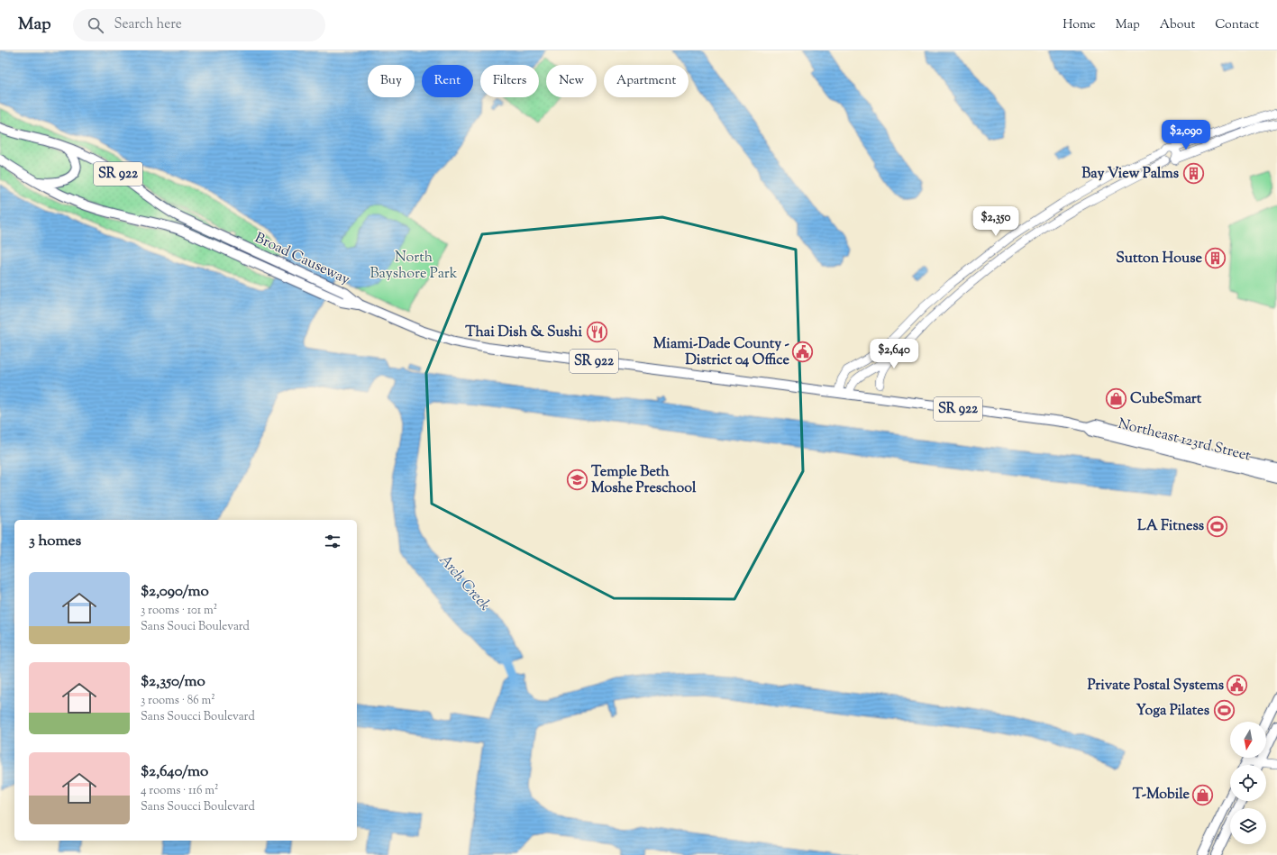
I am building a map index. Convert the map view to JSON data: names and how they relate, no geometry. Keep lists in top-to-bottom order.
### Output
{
  "streets": {
    "main road": ["SR 922", "Broad Causeway", "Northeast 123rd Street"]
  },
  "crossings": [
    ["Broad Causeway", "Northeast 123rd Street"]
  ],
  "water": ["Arch Creek"],
  "parks": ["North Bayshore Park"],
  "places": {
    "building": ["Bay View Palms", "Sutton House"],
    "restaurant": ["Thai Dish & Sushi"],
    "public building": ["Miami-Dade County - District 04 Office", "Private Postal Systems"],
    "shop": ["CubeSmart", "T-Mobile"],
    "school or university": ["Temple Beth Moshe Preschool"],
    "sports": ["LA Fitness", "Yoga Pilates"]
  },
  "north": "bottom",
  "page": {
    "header": "Map",
    "search": "Search here",
    "nav": [
      "Home",
      "Map",
      "About",
      "Contact"
    ],
    "chip": [
      "Buy",
      "Rent",
      "Filters",
      "New",
      "Apartment"
    ],
    "price": ["$2,090", "$2,350", "$2,640"],
    "heading": "3 homes",
    "list": [
      {
        "name": "$2,090/mo",
        "note": "3 rooms · 101 m² · Sans Souci Boulevard"
      },
      {
        "name": "$2,350/mo",
        "note": "3 rooms · 86 m² · Sans Soucci Boulevard"
      },
      {
        "name": "$2,640/mo",
        "note": "4 rooms · 116 m² · Sans Soucci Boulevard"
      }
    ]
  }
}
